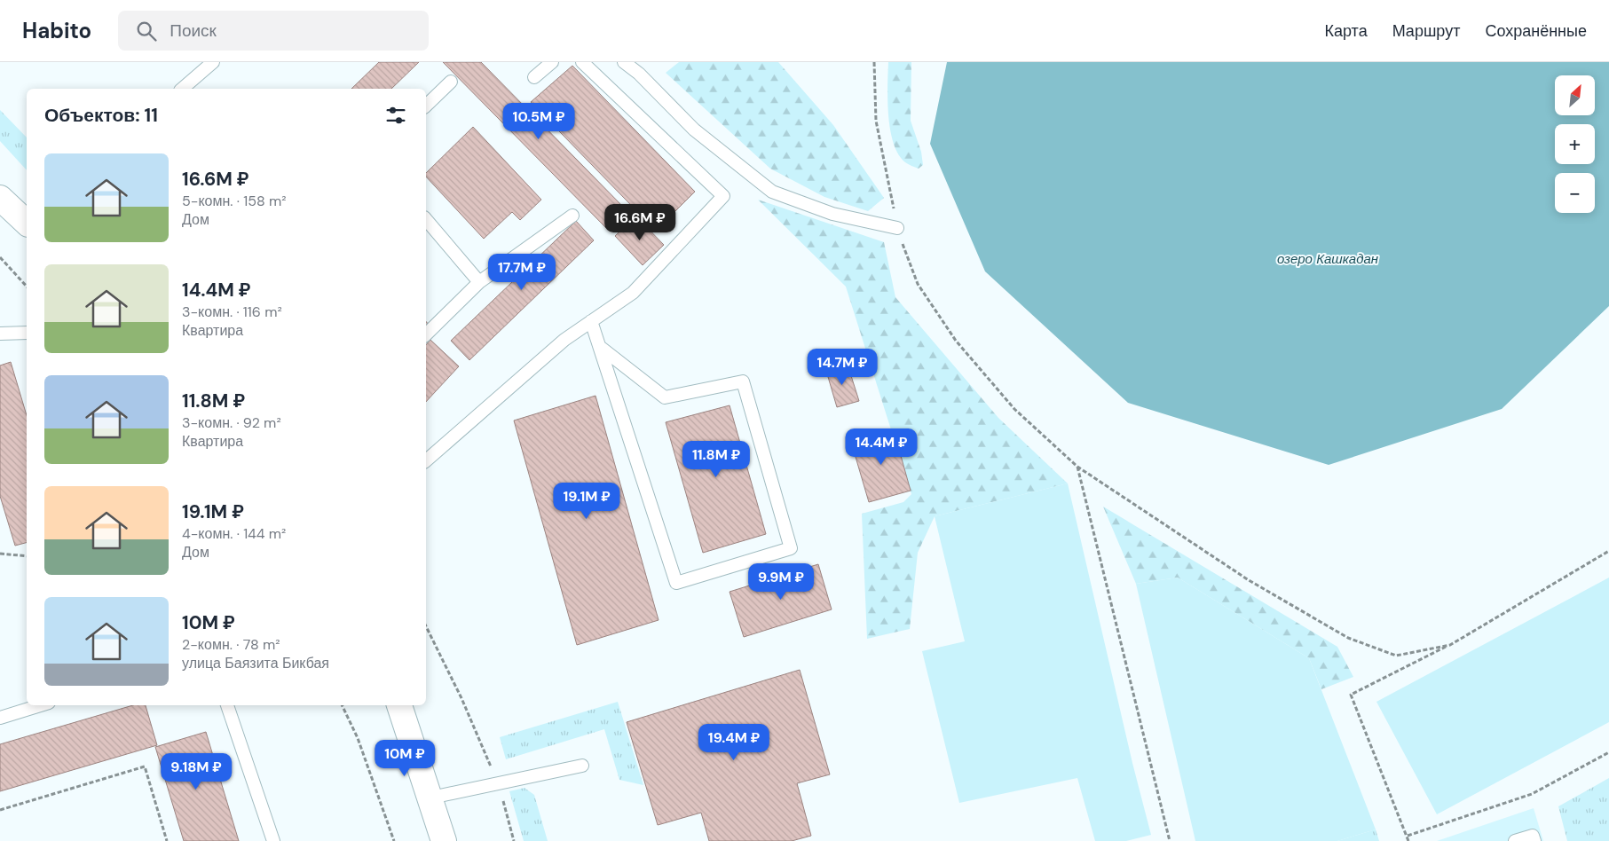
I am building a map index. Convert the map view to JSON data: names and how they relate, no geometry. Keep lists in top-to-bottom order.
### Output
{
  "water": ["озеро Кашкадан"],
  "north": "top right",
  "page": {
    "header": "Habito",
    "search": "Поиск",
    "nav": ["Карта", "Маршрут", "Сохранённые"],
    "map_buttons": ["+", "−"],
    "heading": "Объектов: 11",
    "price": [
      "10.5M ₽",
      "16.6M ₽",
      "17.7M ₽",
      "14.7M ₽",
      "14.4M ₽",
      "11.8M ₽",
      "19.1M ₽",
      "9.9M ₽",
      "19.4M ₽",
      "10M ₽",
      "9.18M ₽"
    ],
    "list": [
      {
        "name": "16.6M ₽",
        "note": "5-комн. · 158 m² · Дом"
      },
      {
        "name": "14.4M ₽",
        "note": "3-комн. · 116 m² · Квартира"
      },
      {
        "name": "11.8M ₽",
        "note": "3-комн. · 92 m² · Квартира"
      },
      {
        "name": "19.1M ₽",
        "note": "4-комн. · 144 m² · Дом"
      },
      {
        "name": "10M ₽",
        "note": "2-комн. · 78 m² · улица Баязита Бикбая"
      }
    ]
  }
}
